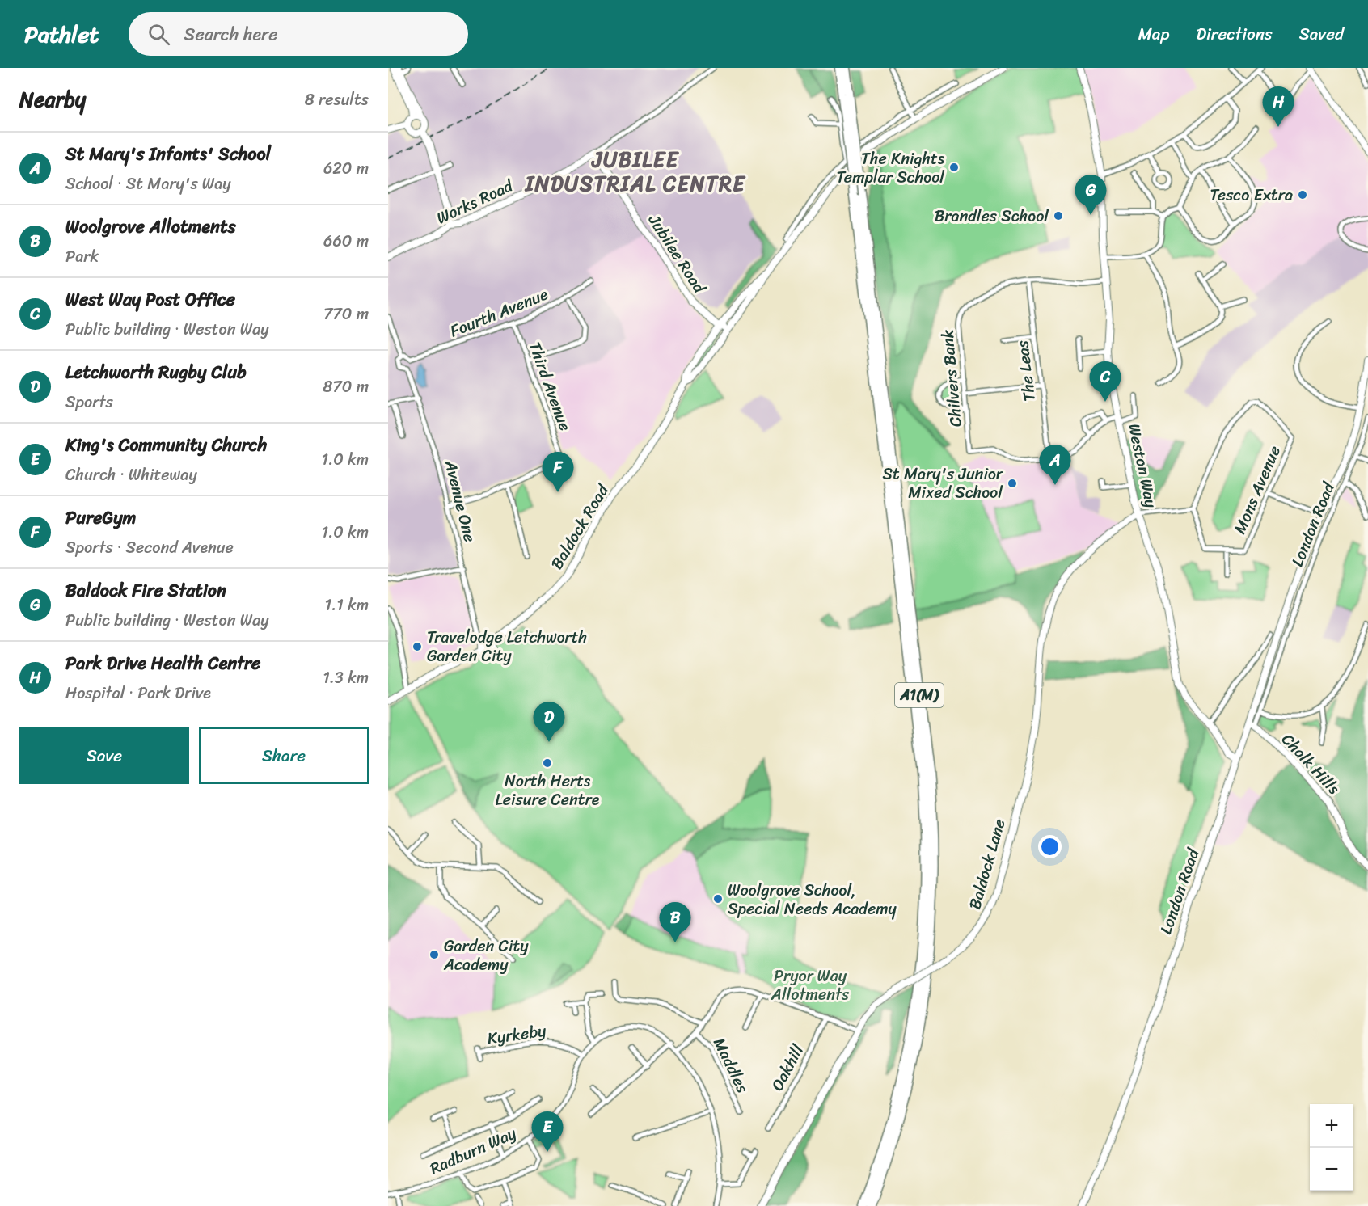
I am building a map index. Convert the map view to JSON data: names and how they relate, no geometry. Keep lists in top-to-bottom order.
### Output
{
  "streets": {
    "highway": ["A1(M)"],
    "street": [
      "Works Road",
      "Jubilee Road",
      "Fourth Avenue",
      "The Leas",
      "Chilvers Bank",
      "Third Avenue",
      "Weston Way",
      "Mons Avenue",
      "Avenue One",
      "London Road",
      "Baldock Road",
      "Chalk Hills",
      "Baldock Lane",
      "Kyrkeby",
      "Maddles",
      "Oakhill",
      "Radburn Way"
    ]
  },
  "crossings": [
    ["Works Road", "Jubilee Road"],
    ["Jubilee Road", "Baldock Road"],
    ["Fourth Avenue", "Third Avenue"],
    ["Fourth Avenue", "Avenue One"],
    ["The Leas", "Chilvers Bank"],
    ["Chilvers Bank", "Weston Way"],
    ["Weston Way", "London Road"],
    ["Weston Way", "Baldock Lane"],
    ["Avenue One", "Baldock Road"],
    ["London Road", "Chalk Hills"],
    ["Kyrkeby", "Radburn Way"]
  ],
  "districts": ["JUBILEE INDUSTRIAL CENTRE"],
  "parks": ["Pryor Way Allotments"],
  "places": [
    "The Knights Templar School",
    "Tesco Extra",
    "Brandles School",
    "St Mary's Junior Mixed School",
    "Travelodge Letchworth Garden City",
    "North Herts Leisure Centre",
    "Woolgrove School, Special Needs Academy",
    "Garden City Academy"
  ],
  "page": {
    "header": "Pathlet",
    "search": "Search here",
    "nav": ["Map", "Directions", "Saved"],
    "heading": ["Nearby", "8 results"],
    "pins": [
      "H",
      "G",
      "C",
      "A",
      "F",
      "D",
      "B",
      "E"
    ],
    "list": [
      {
        "mark": "A",
        "name": "St Mary's Infants' School",
        "note": "School · St Mary's Way",
        "value": "620 m"
      },
      {
        "mark": "B",
        "name": "Woolgrove Allotments",
        "note": "Park",
        "value": "660 m"
      },
      {
        "mark": "C",
        "name": "West Way Post Office",
        "note": "Public building · Weston Way",
        "value": "770 m"
      },
      {
        "mark": "D",
        "name": "Letchworth Rugby Club",
        "note": "Sports",
        "value": "870 m"
      },
      {
        "mark": "E",
        "name": "King's Community Church",
        "note": "Church · Whiteway",
        "value": "1.0 km"
      },
      {
        "mark": "F",
        "name": "PureGym",
        "note": "Sports · Second Avenue",
        "value": "1.0 km"
      },
      {
        "mark": "G",
        "name": "Baldock Fire Station",
        "note": "Public building · Weston Way",
        "value": "1.1 km"
      },
      {
        "mark": "H",
        "name": "Park Drive Health Centre",
        "note": "Hospital · Park Drive",
        "value": "1.3 km"
      }
    ],
    "buttons": ["Save", "Share"],
    "map_buttons": ["+", "−"]
  }
}
